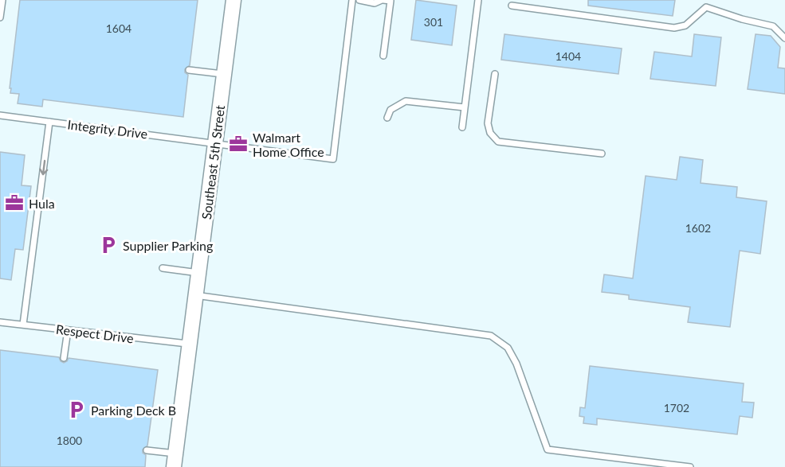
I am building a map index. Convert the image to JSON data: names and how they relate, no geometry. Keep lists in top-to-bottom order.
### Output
{
  "streets": {
    "street": ["Southeast 5th Street"],
    "lane": ["Integrity Drive", "Respect Drive"]
  },
  "crossings": [
    ["Integrity Drive", "Southeast 5th Street"],
    ["Southeast 5th Street", "Respect Drive"]
  ],
  "places": {
    "office": ["Walmart Home Office", "Hula"],
    "parking": ["Supplier Parking", "Parking Deck B"]
  },
  "house_numbers": [
    "301",
    "1604",
    "1404",
    "1602",
    "1702",
    "1800"
  ]
}
